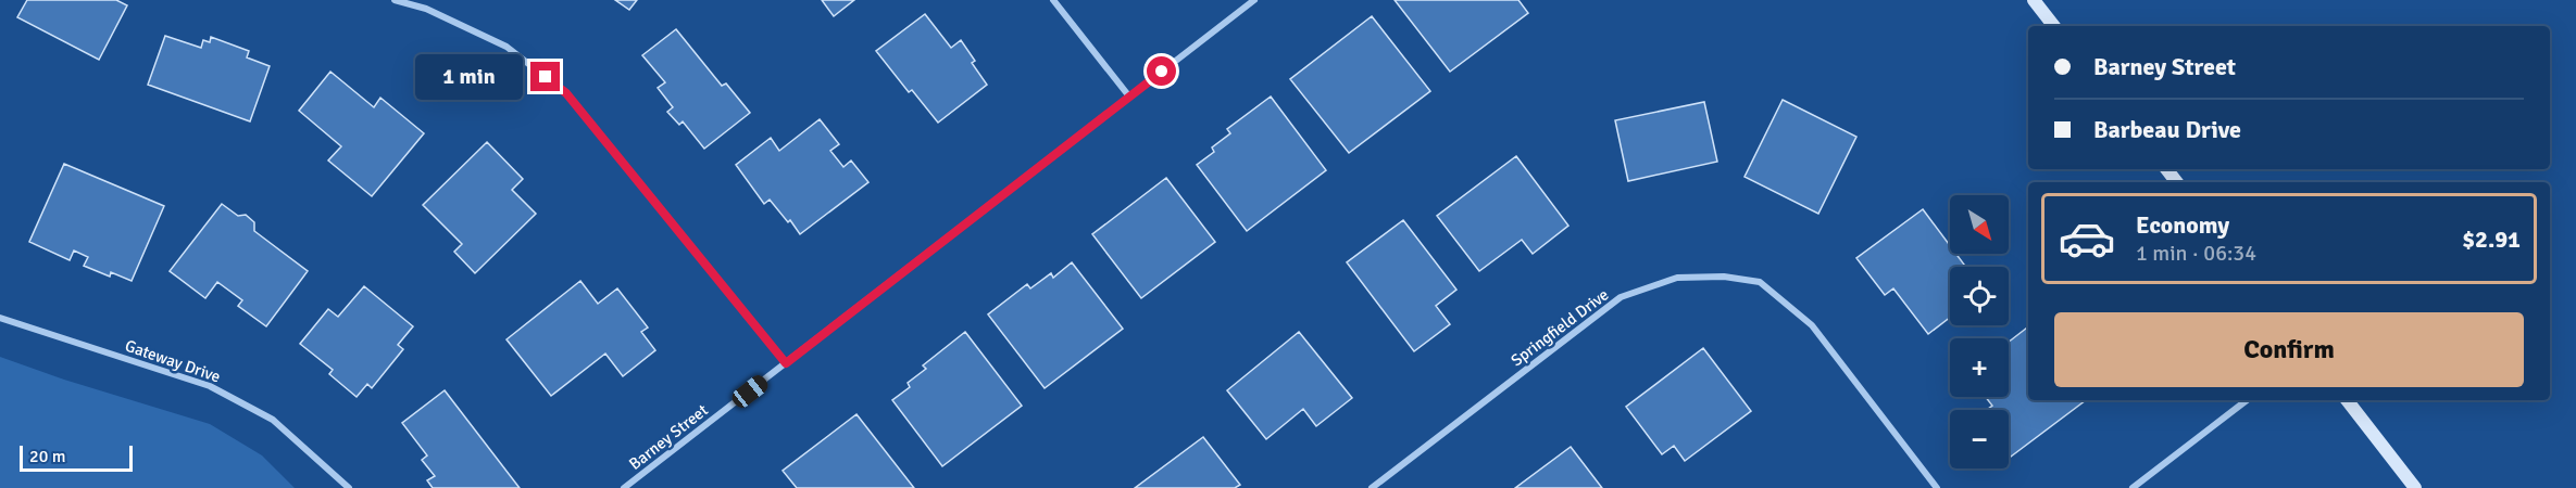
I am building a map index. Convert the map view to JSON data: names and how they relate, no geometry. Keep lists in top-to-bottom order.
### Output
{
  "streets": {
    "street": ["Springfield Drive", "Gateway Drive", "Barney Street"]
  },
  "scale_bar": "20 m",
  "north": "bottom right",
  "page": {
    "banner": ["Barney Street", "Barbeau Drive"],
    "bubble": "1 min",
    "list": [
      {
        "name": "Economy",
        "note": "1 min · 06:34",
        "value": "$2.91"
      }
    ],
    "map_buttons": ["+", "−"],
    "buttons": "Confirm",
    "scale": "20 m"
  }
}
